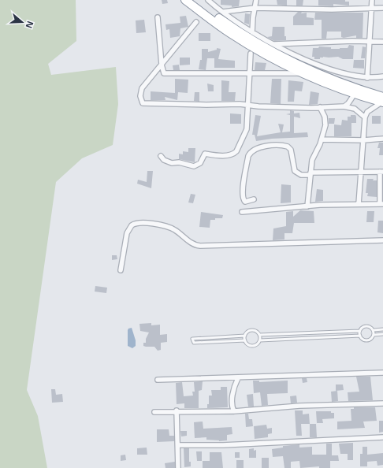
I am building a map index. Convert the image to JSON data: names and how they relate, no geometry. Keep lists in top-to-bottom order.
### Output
{
  "north": "right"
}
